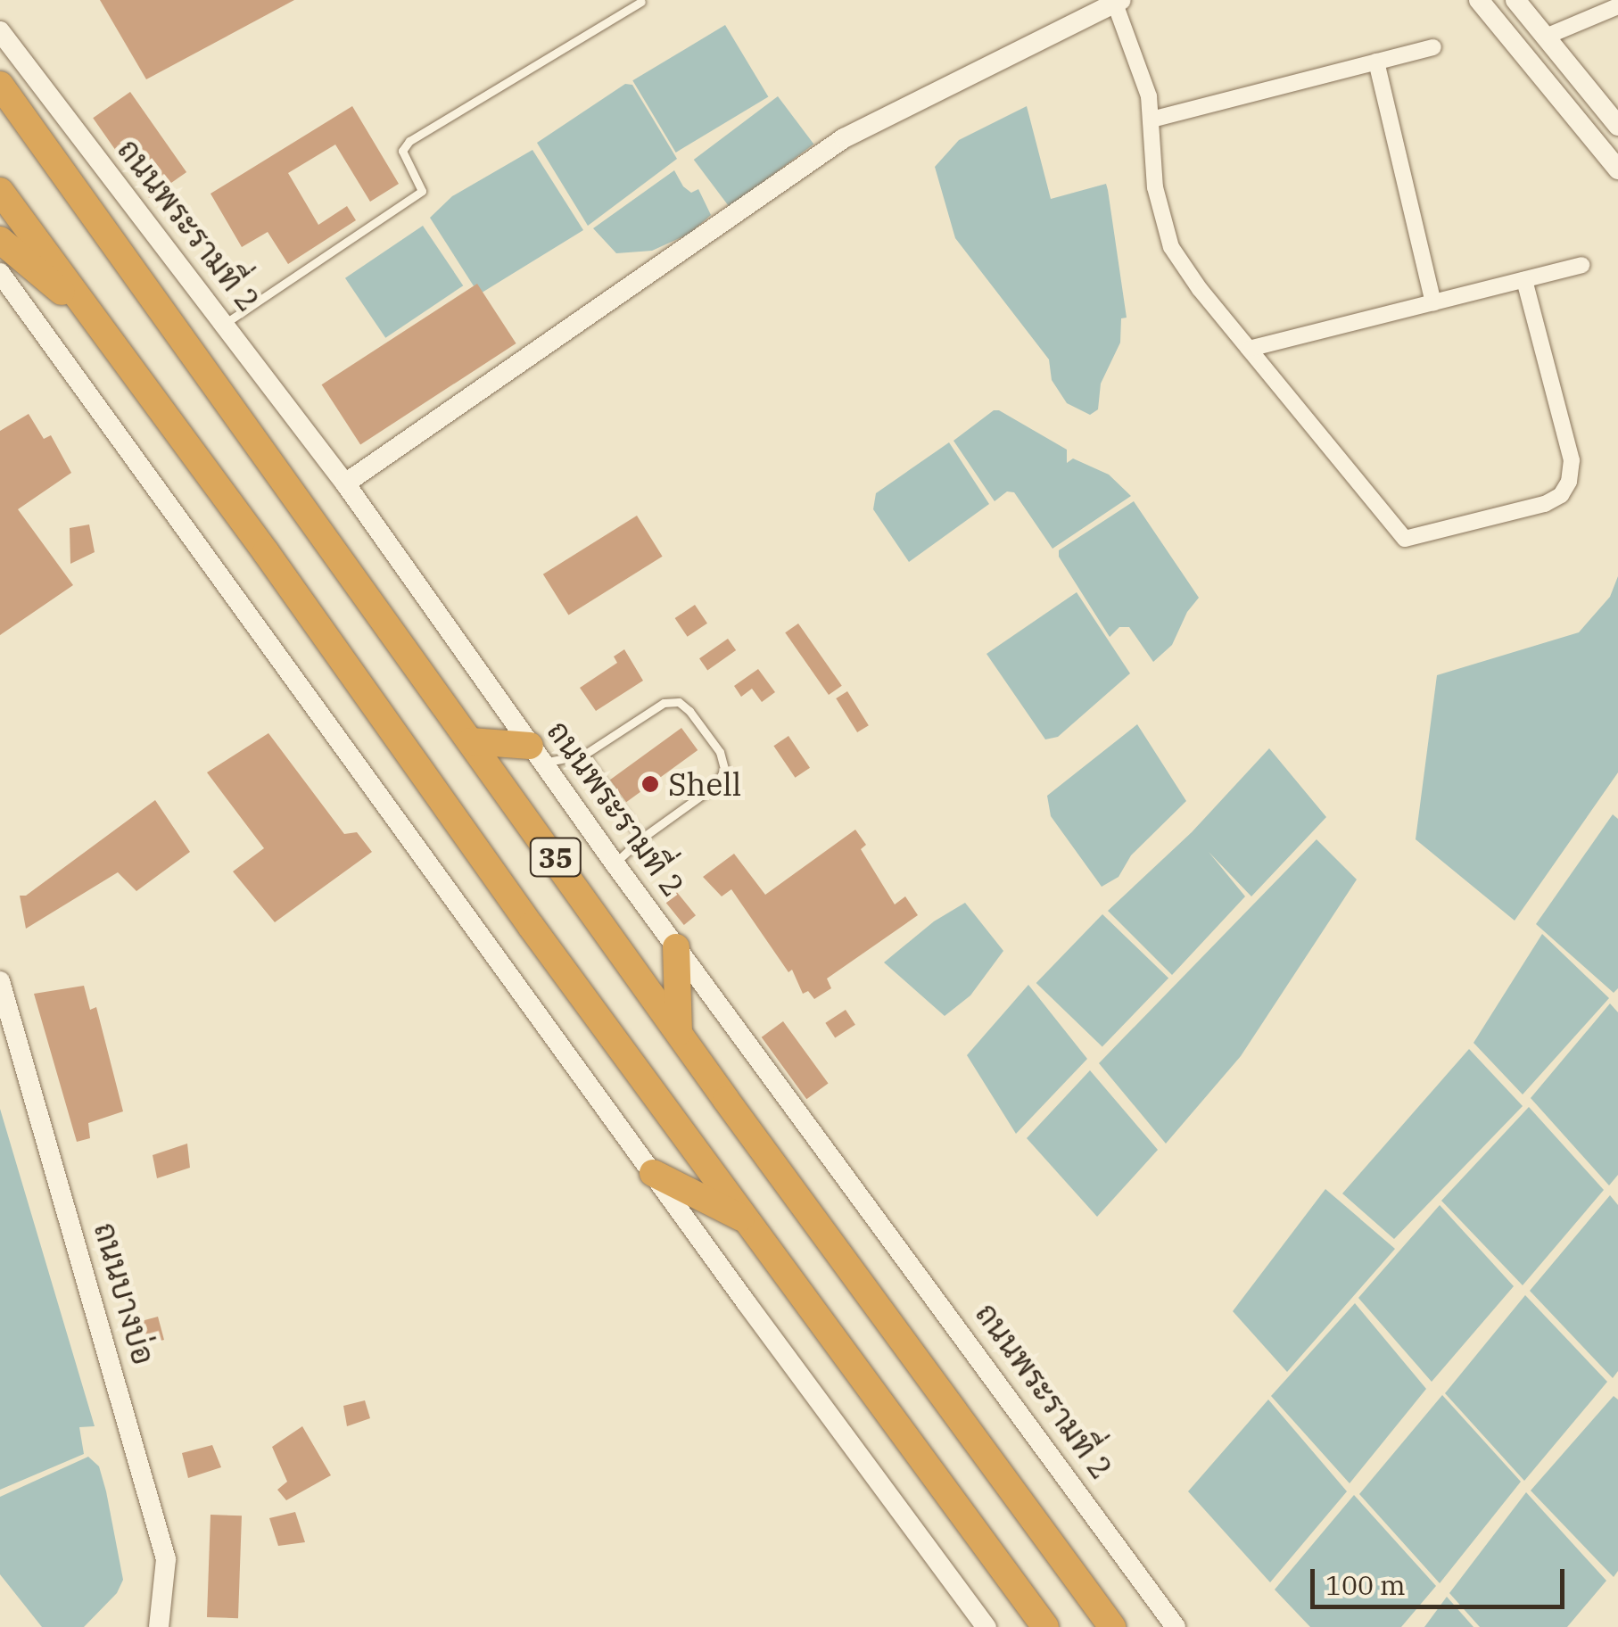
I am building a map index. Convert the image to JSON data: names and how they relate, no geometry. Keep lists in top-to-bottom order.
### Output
{
  "streets": {
    "highway": ["35"],
    "main road": ["ถนนพระรามที่ 2", "ถนนบางบ่อ"]
  },
  "places": ["Shell"],
  "scale_bar": "100 m"
}
